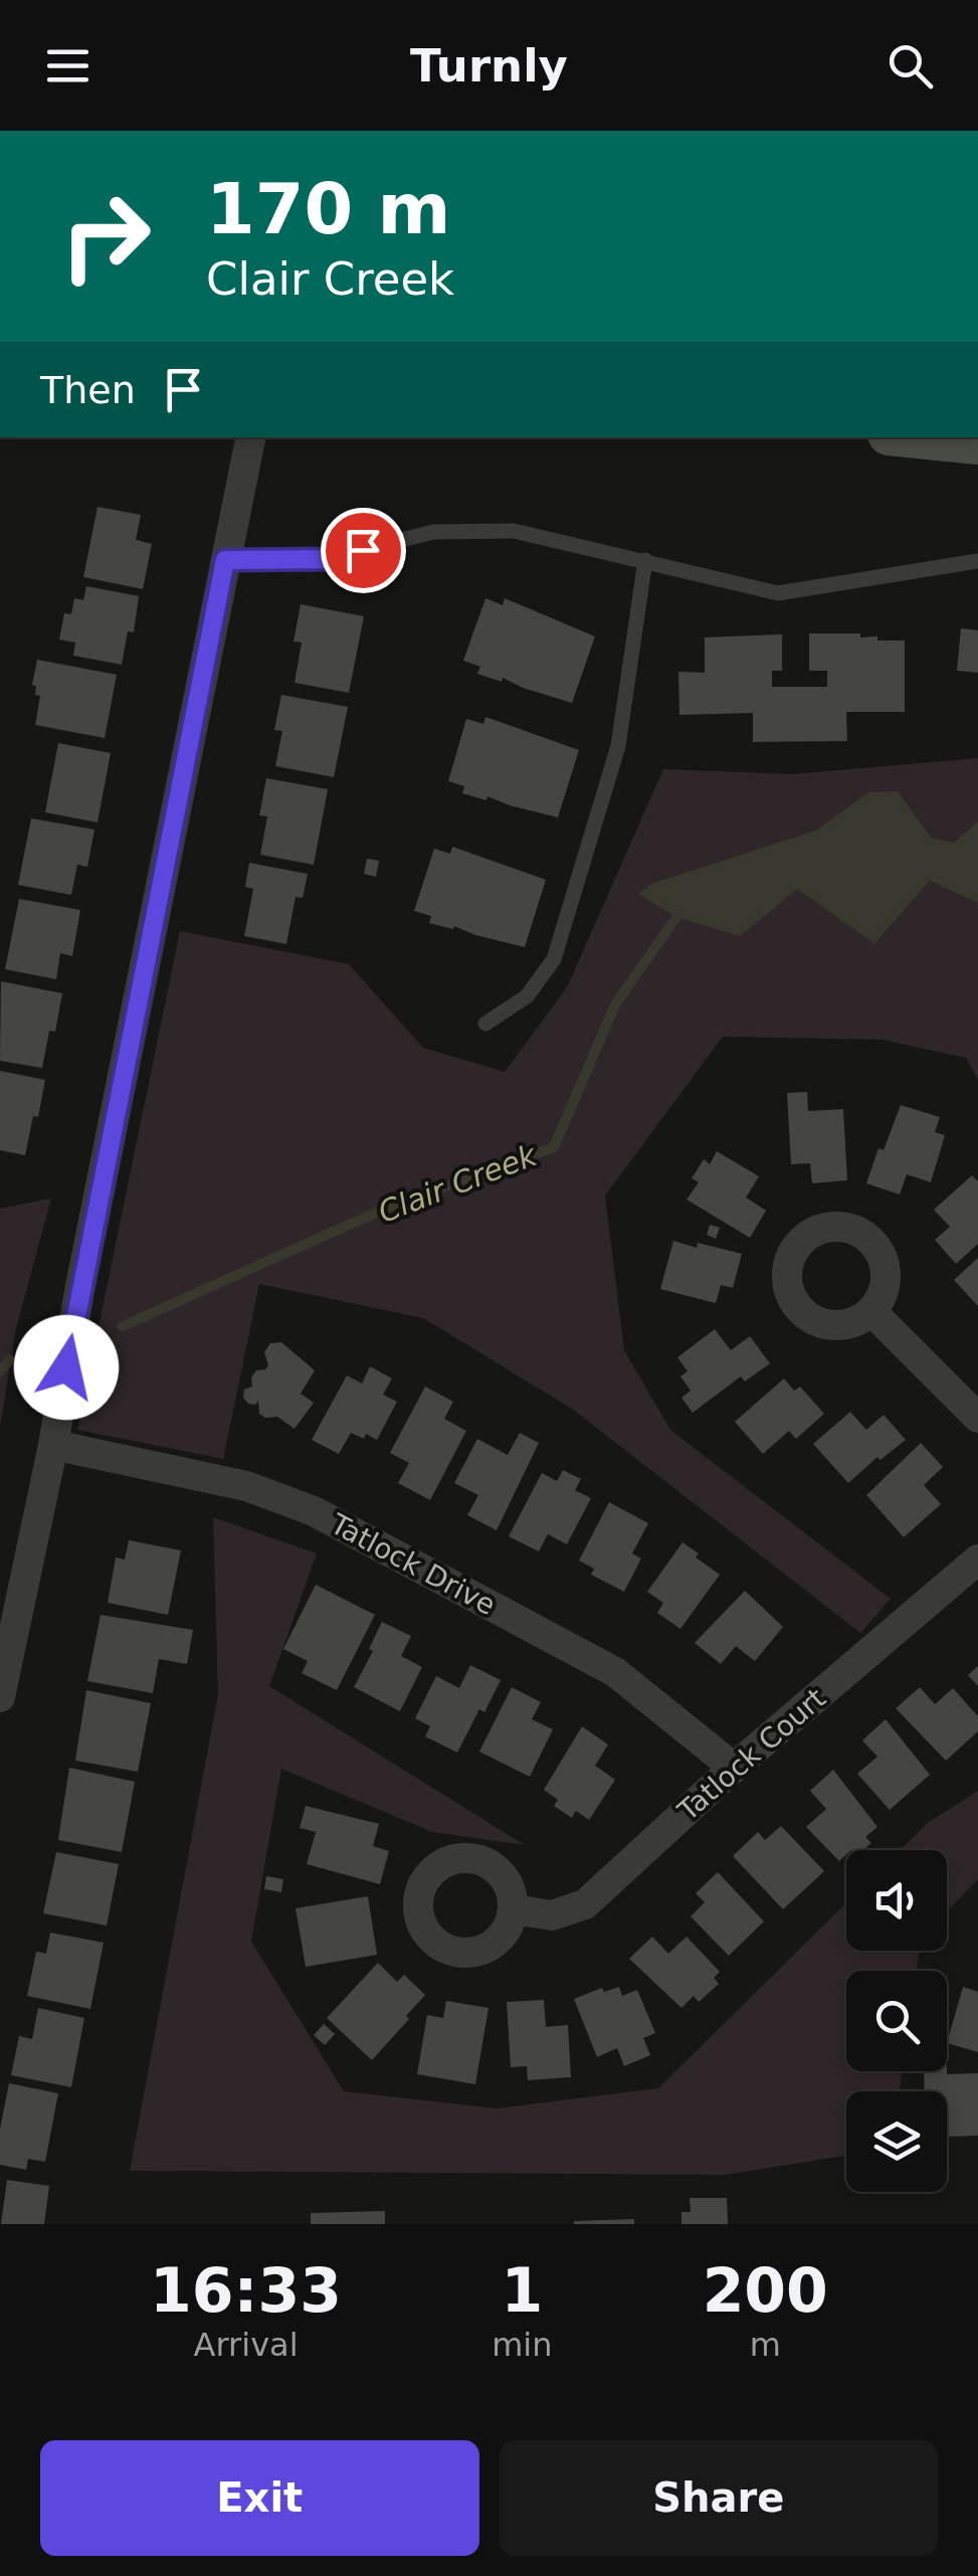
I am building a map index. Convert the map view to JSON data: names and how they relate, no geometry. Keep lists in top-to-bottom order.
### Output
{
  "streets": {
    "street": ["Tatlock Drive", "Tatlock Court"]
  },
  "crossings": [
    ["Tatlock Drive", "Tatlock Court"]
  ],
  "water": ["Clair Creek"],
  "page": {
    "header": "Turnly",
    "turn": ["170 m", "Clair Creek"],
    "then": "Then",
    "eta": [
      "16:33",
      "Arrival",
      "1",
      "min",
      "200",
      "m"
    ],
    "buttons": ["Exit", "Share"]
  }
}
